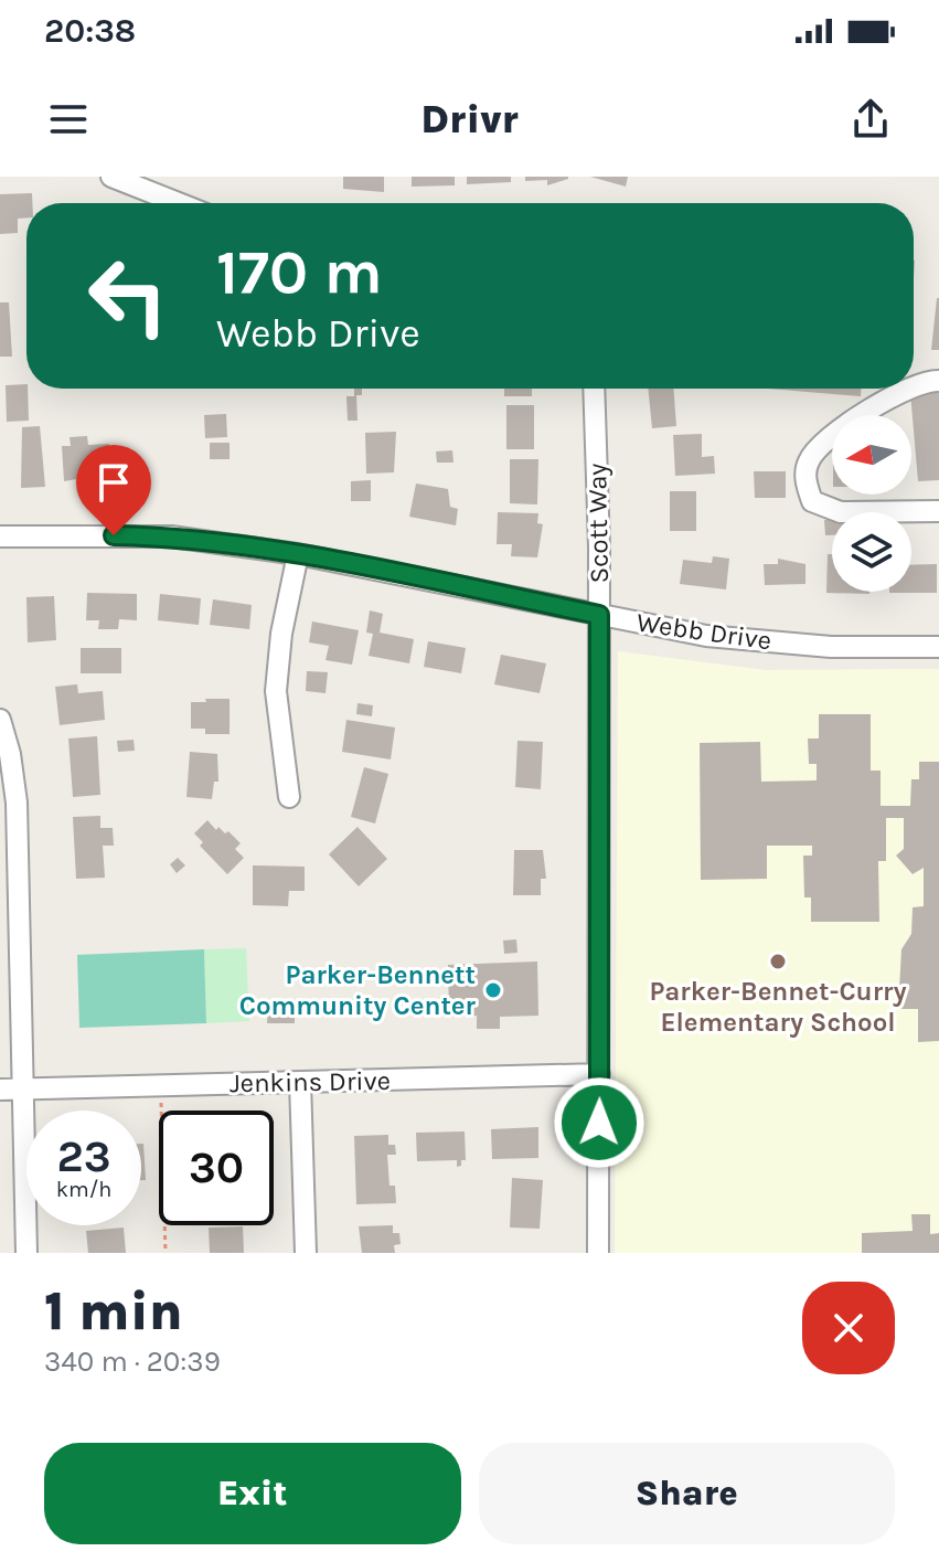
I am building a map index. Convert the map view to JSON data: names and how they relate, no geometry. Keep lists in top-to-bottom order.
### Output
{
  "streets": {
    "street": ["Scott Way", "Webb Drive", "Jenkins Drive"]
  },
  "crossings": [
    ["Scott Way", "Webb Drive"],
    ["Scott Way", "Jenkins Drive"]
  ],
  "places": ["Parker-Bennet-Curry Elementary School", "Parker-Bennett Community Center"],
  "north": "left",
  "page": {
    "status": "20:38",
    "header": "Drivr",
    "turn": ["170 m", "Webb Drive"],
    "speed": "23 km/h",
    "limit": "30",
    "heading": ["1 min", "340 m · 20:39"],
    "buttons": ["Exit", "Share"]
  }
}
